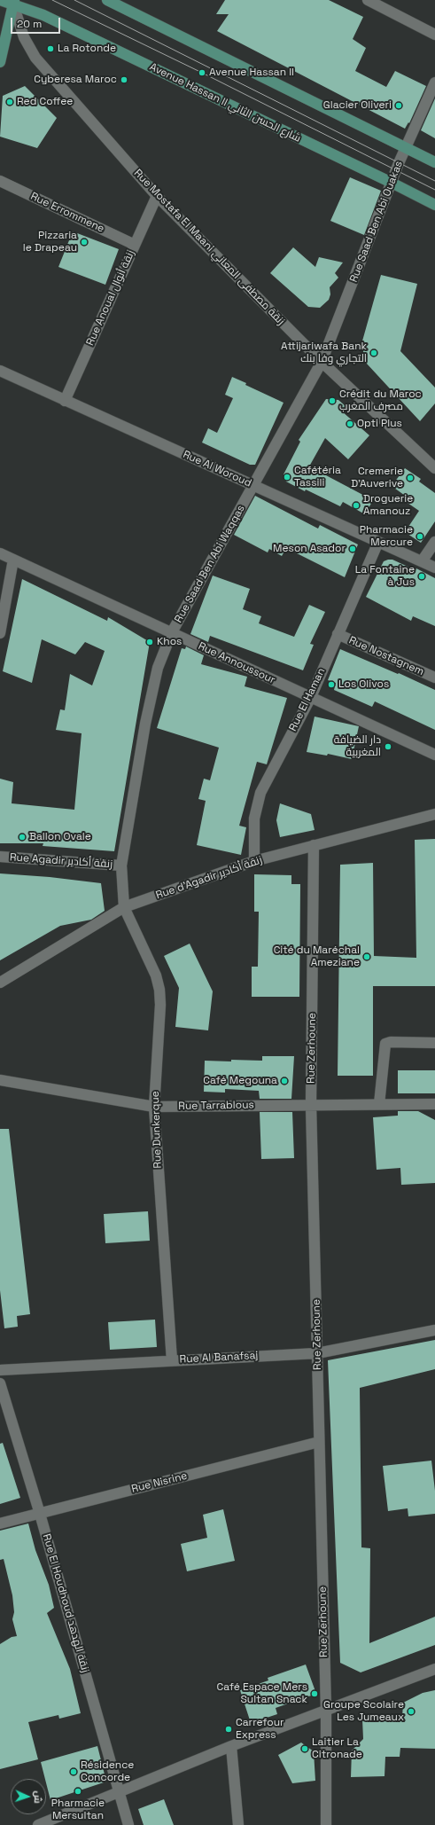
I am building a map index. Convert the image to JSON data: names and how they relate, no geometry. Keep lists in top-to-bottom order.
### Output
{
  "streets": {
    "main road": ["Avenue Hassan II شارع الحسن الثاني"],
    "street": [
      "Rue Errommene",
      "Rue Saad Ben Abi Ouakas",
      "Rue Mostafa El Maani زنقة مصطفى المعاني",
      "Rue Anoual زنقة أنوال",
      "Rue Al Woroud",
      "Rue Saad Ben Abi Waqqas",
      "Rue Nostagnem",
      "Rue Annoussour",
      "Rue El Haman",
      "Rue Agadir زنقة أكادير",
      "Rue d'Agadir زنقة أكادير",
      "Rue Zerhoune",
      "Rue Tarrablous",
      "Rue Dunkerque",
      "Rue Al Banafsaj",
      "Rue Nisrine",
      "Rue El Houdhoud زنقة الهدهد"
    ]
  },
  "crossings": [
    ["Avenue Hassan II شارع الحسن الثاني", "Rue Saad Ben Abi Ouakas"],
    ["Avenue Hassan II شارع الحسن الثاني", "Rue Mostafa El Maani زنقة مصطفى المعاني"],
    ["Rue Errommene", "Rue Anoual زنقة أنوال"],
    ["Rue Saad Ben Abi Ouakas", "Rue Mostafa El Maani زنقة مصطفى المعاني"],
    ["Rue Saad Ben Abi Ouakas", "Rue Saad Ben Abi Waqqas"],
    ["Rue Mostafa El Maani زنقة مصطفى المعاني", "Rue Anoual زنقة أنوال"],
    ["Rue Mostafa El Maani زنقة مصطفى المعاني", "Rue Saad Ben Abi Waqqas"],
    ["Rue Anoual زنقة أنوال", "Rue Al Woroud"],
    ["Rue Al Woroud", "Rue Saad Ben Abi Waqqas"],
    ["Rue Al Woroud", "Rue El Haman"],
    ["Rue Saad Ben Abi Waqqas", "Rue Annoussour"],
    ["Rue Saad Ben Abi Waqqas", "Rue Agadir زنقة أكادير"],
    ["Rue Saad Ben Abi Waqqas", "Rue d'Agadir زنقة أكادير"],
    ["Rue Saad Ben Abi Waqqas", "Rue Dunkerque"],
    ["Rue Nostagnem", "Rue El Haman"],
    ["Rue Annoussour", "Rue El Haman"],
    ["Rue El Haman", "Rue d'Agadir زنقة أكادير"],
    ["Rue d'Agadir زنقة أكادير", "Rue Zerhoune"],
    ["Rue d'Agadir زنقة أكادير", "Rue Dunkerque"],
    ["Rue Zerhoune", "Rue Tarrablous"],
    ["Rue Zerhoune", "Rue Al Banafsaj"],
    ["Rue Zerhoune", "Rue Nisrine"],
    ["Rue Tarrablous", "Rue Dunkerque"],
    ["Rue Dunkerque", "Rue Al Banafsaj"],
    ["Rue Nisrine", "Rue El Houdhoud زنقة الهدهد"]
  ],
  "places": [
    "La Rotonde",
    "Avenue Hassan II",
    "Cyberesa Maroc",
    "Red Coffee",
    "Glacier Oliveri",
    "Pizzaria le Drapeau",
    "Attijariwafa Bank التجاري وفا بنك",
    "Crédit du Maroc مصرف المغرب",
    "Opti Plus",
    "Cafétéria Tassili",
    "Cremerie D'Auverive",
    "Droguerie Amanouz",
    "Pharmacie Mercure",
    "Meson Asador",
    "La Fontaine à Jus",
    "Khos",
    "Los Olivos",
    "دار الضيافة المغربية",
    "Ballon Ovale",
    "Cité du Maréchal Ameziane",
    "Café Megouna",
    "Café Espace Mers Sultan Snack",
    "Groupe Scolaire Les Jumeaux",
    "Carrefour Express",
    "Laitier La Citronade",
    "Résidence Concorde",
    "Pharmacie Mersultan"
  ],
  "scale_bar": "20 m",
  "north": "right"
}
